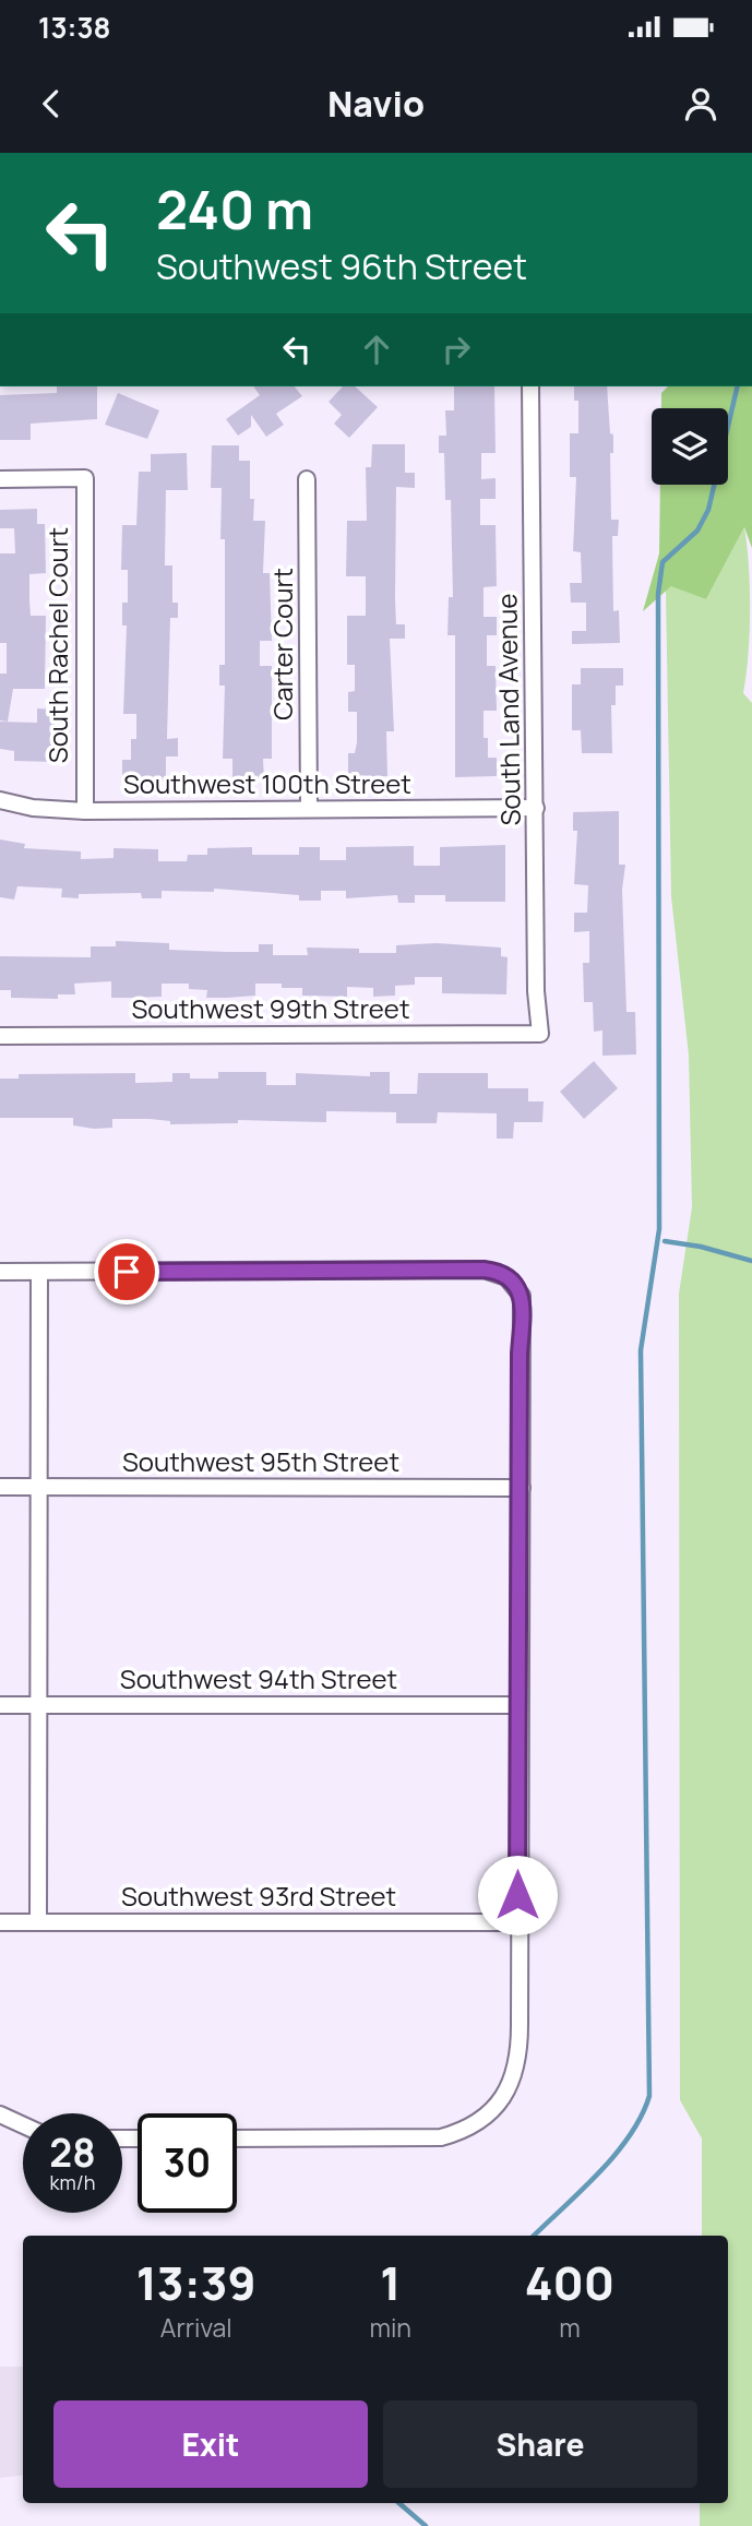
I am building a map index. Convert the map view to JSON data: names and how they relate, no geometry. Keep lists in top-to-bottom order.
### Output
{
  "streets": {
    "street": [
      "Carter Court",
      "South Rachel Court",
      "South Land Avenue",
      "Southwest 100th Street",
      "Southwest 99th Street",
      "Southwest 95th Street",
      "Southwest 94th Street",
      "Southwest 93rd Street"
    ]
  },
  "crossings": [
    ["Carter Court", "Southwest 100th Street"],
    ["South Rachel Court", "Southwest 100th Street"],
    ["South Land Avenue", "Southwest 100th Street"],
    ["South Land Avenue", "Southwest 99th Street"]
  ],
  "page": {
    "status": "13:38",
    "header": "Navio",
    "turn": ["240 m", "Southwest 96th Street"],
    "speed": "28 km/h",
    "limit": "30",
    "eta": [
      "13:39",
      "Arrival",
      "1",
      "min",
      "400",
      "m"
    ],
    "buttons": ["Exit", "Share"]
  }
}
